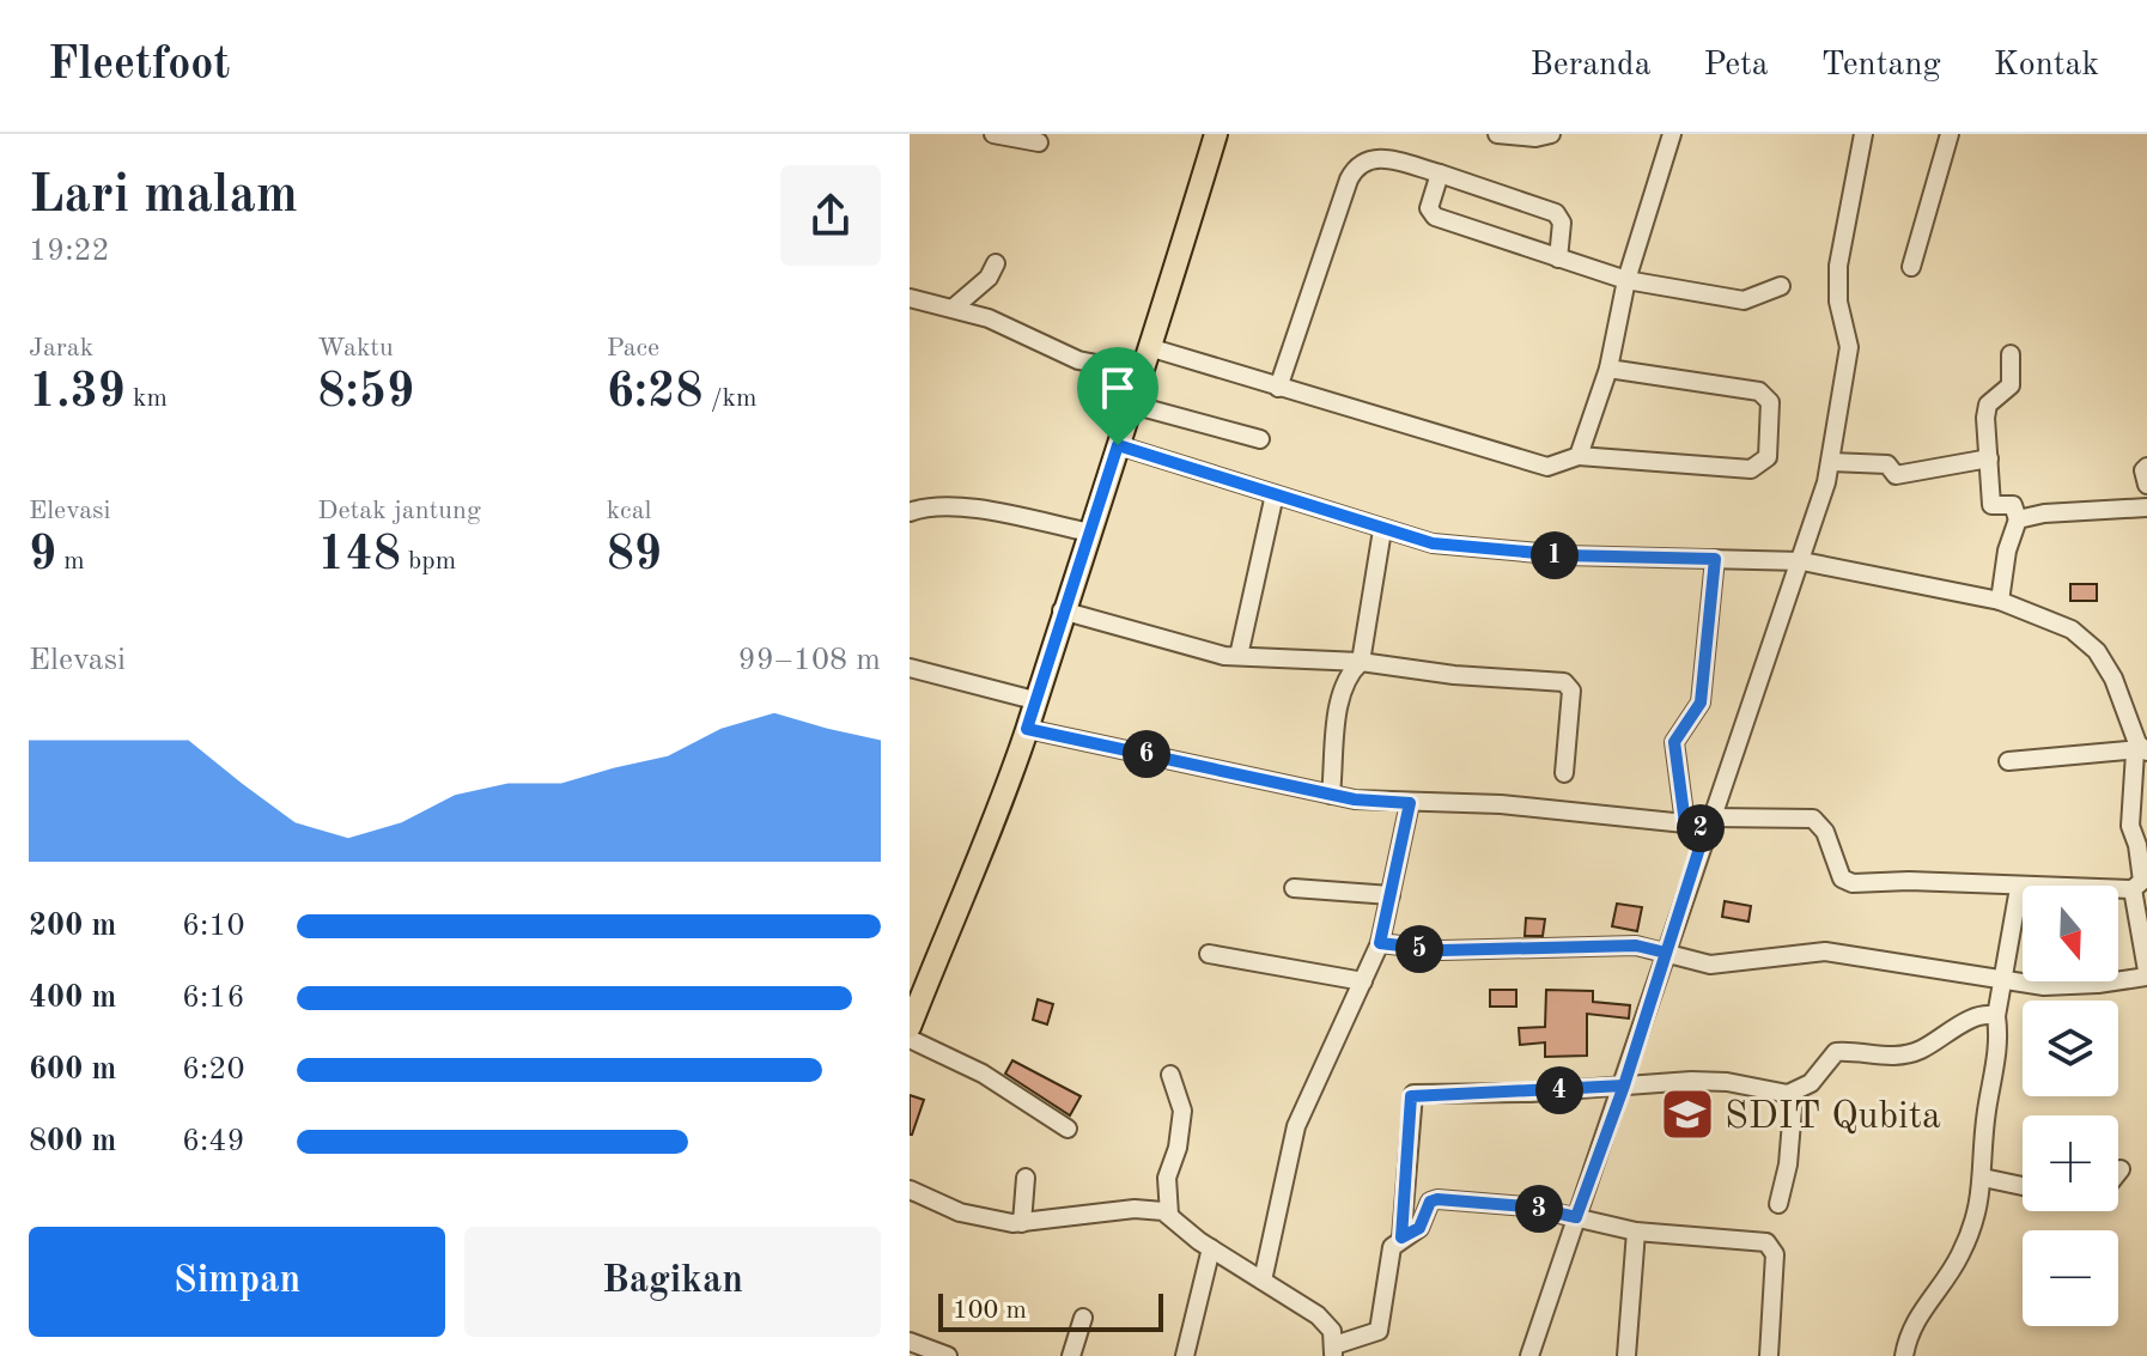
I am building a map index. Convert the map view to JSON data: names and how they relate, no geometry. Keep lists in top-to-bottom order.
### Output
{
  "places": {
    "school or university": ["SDIT Qubita"]
  },
  "scale_bar": "100 m",
  "north": "bottom",
  "page": {
    "header": "Fleetfoot",
    "nav": [
      "Beranda",
      "Peta",
      "Tentang",
      "Kontak"
    ],
    "heading": ["Lari malam", "19:22"],
    "stats": [
      ["Jarak", "1.39 km"],
      ["Waktu", "8:59"],
      ["Pace", "6:28 /km"],
      ["Elevasi", "9 m"],
      ["Detak jantung", "148 bpm"],
      ["kcal", "89"]
    ],
    "pins": [
      "1",
      "6",
      "2",
      "5",
      "4",
      "3"
    ],
    "chart": ["Elevasi", "99–108 m"],
    "map_buttons": ["+", "−"],
    "list": [
      {
        "name": "200 m",
        "note": "6:10"
      },
      {
        "name": "400 m",
        "note": "6:16"
      },
      {
        "name": "600 m",
        "note": "6:20"
      },
      {
        "name": "800 m",
        "note": "6:49"
      }
    ],
    "buttons": ["Simpan", "Bagikan"],
    "scale": "100 m"
  }
}
